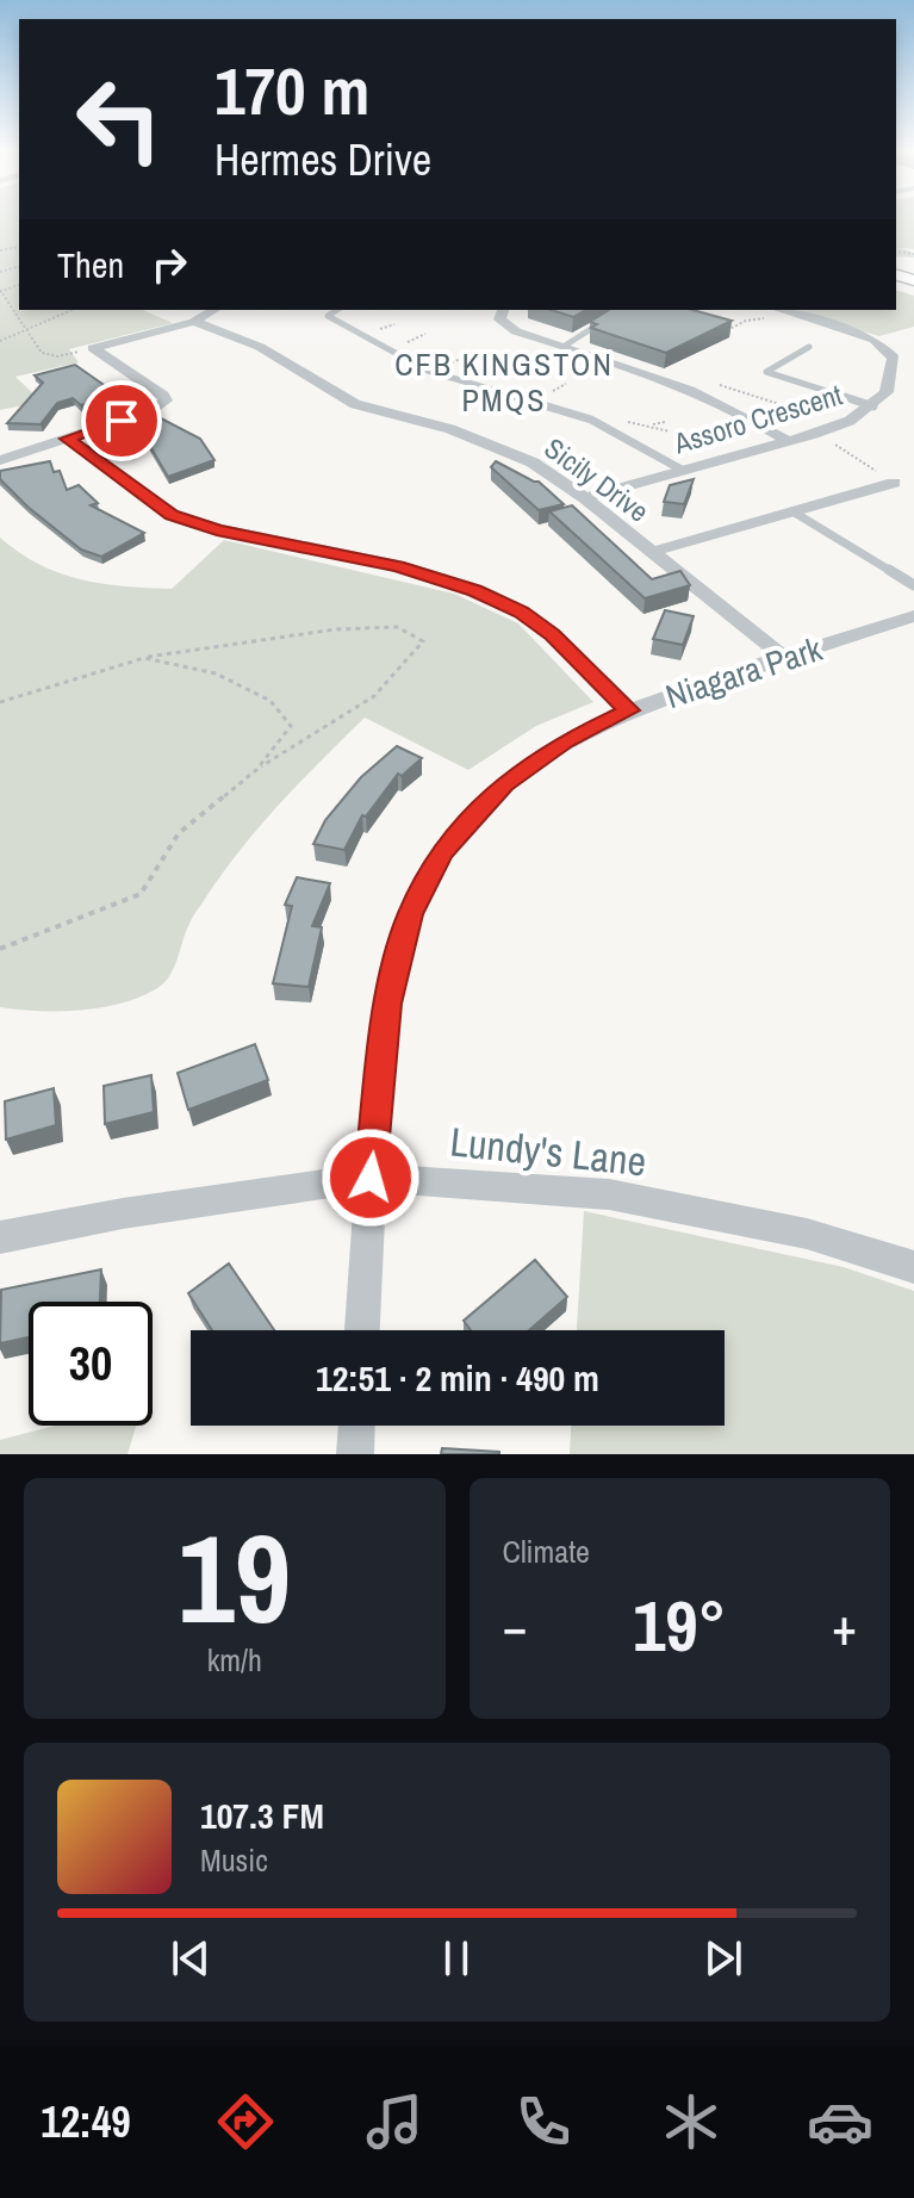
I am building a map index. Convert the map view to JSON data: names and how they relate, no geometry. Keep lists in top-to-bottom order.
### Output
{
  "streets": {
    "street": [
      "Assoro Crescent",
      "Sicily Drive",
      "Niagara Park",
      "Lundy's Lane"
    ]
  },
  "crossings": [
    ["Assoro Crescent", "Sicily Drive"],
    ["Sicily Drive", "Niagara Park"],
    ["Niagara Park", "Lundy's Lane"]
  ],
  "districts": ["CFB KINGSTON PMQS"],
  "page": {
    "turn": ["170 m", "Hermes Drive"],
    "then": "Then",
    "limit": "30",
    "trip": "12:51 · 2 min · 490 m",
    "tile": [
      ["19", "km/h"],
      "Climate"
    ],
    "heat": ["−", "19°", "+"],
    "song": ["107.3 FM", "Music"],
    "tabs": "12:49"
  }
}
